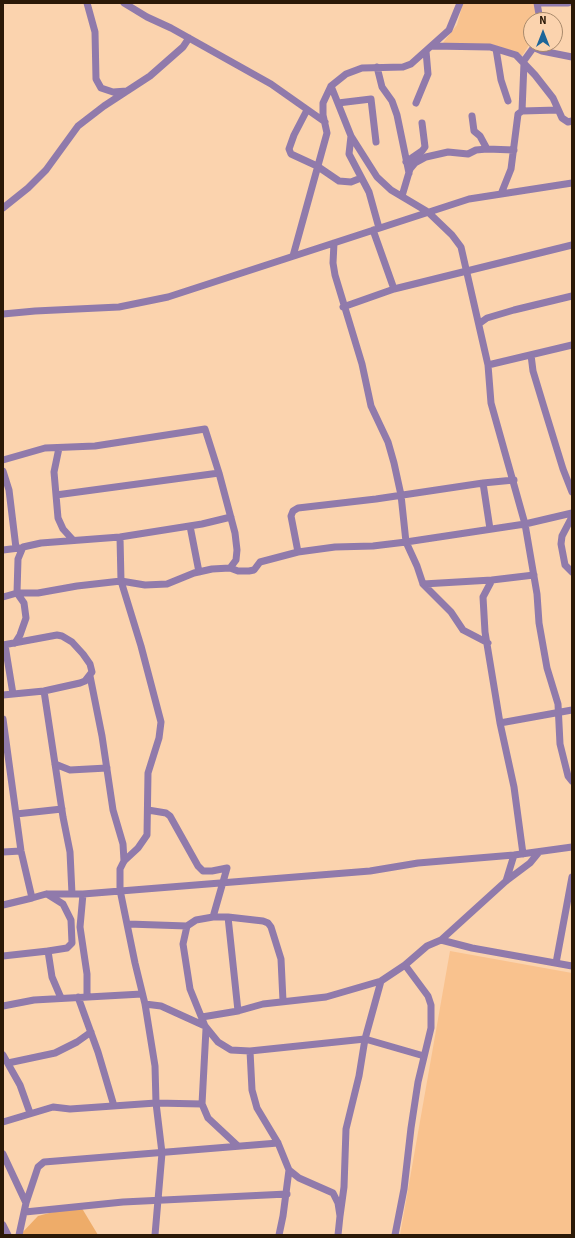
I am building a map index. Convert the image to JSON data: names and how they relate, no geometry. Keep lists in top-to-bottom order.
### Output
{
  "north": "top"
}
